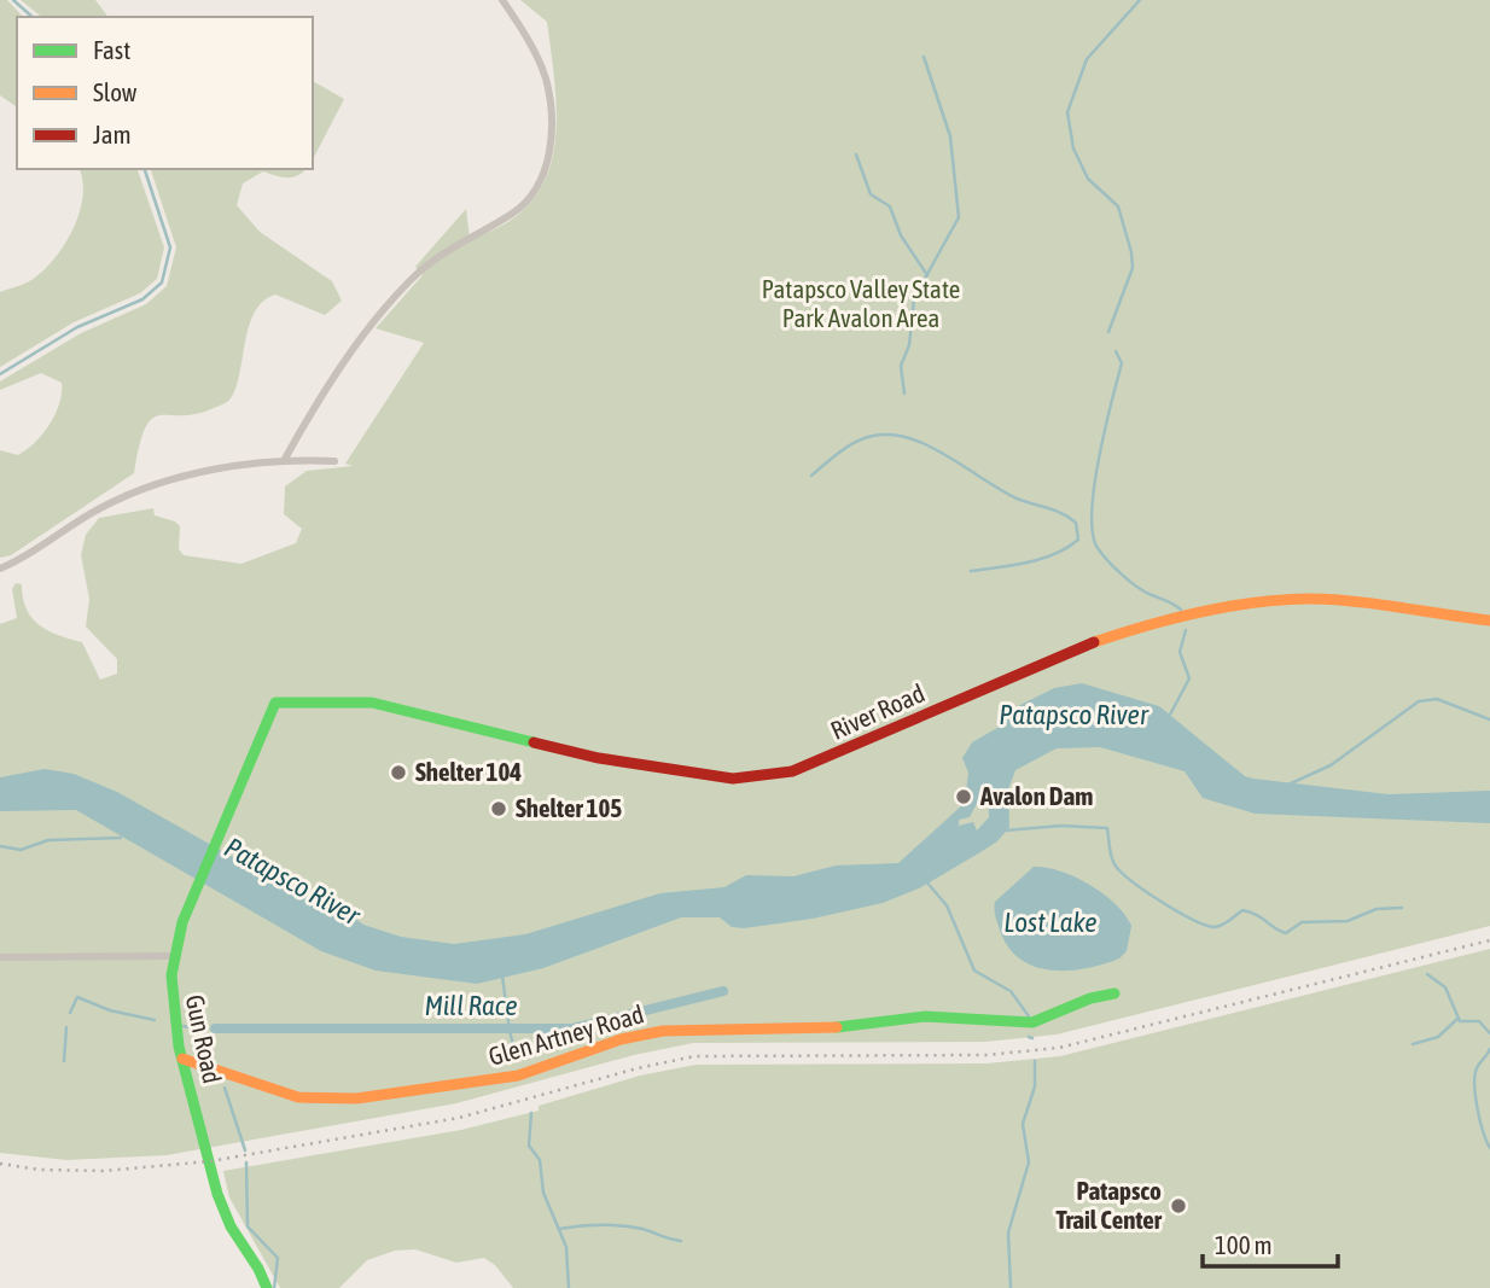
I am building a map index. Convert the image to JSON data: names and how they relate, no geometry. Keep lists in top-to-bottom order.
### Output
{
  "streets": {
    "street": ["River Road", "Glen Artney Road", "Gun Road"]
  },
  "crossings": [
    ["River Road", "Gun Road"],
    ["Glen Artney Road", "Gun Road"]
  ],
  "water": ["Patapsco River", "Lost Lake", "Mill Race"],
  "parks": ["Patapsco Valley State Park Avalon Area"],
  "places": [
    "Shelter 104",
    "Avalon Dam",
    "Shelter 105",
    "Patapsco Trail Center"
  ],
  "legend": ["Fast", "Slow", "Jam"],
  "scale_bar": "100 m"
}
